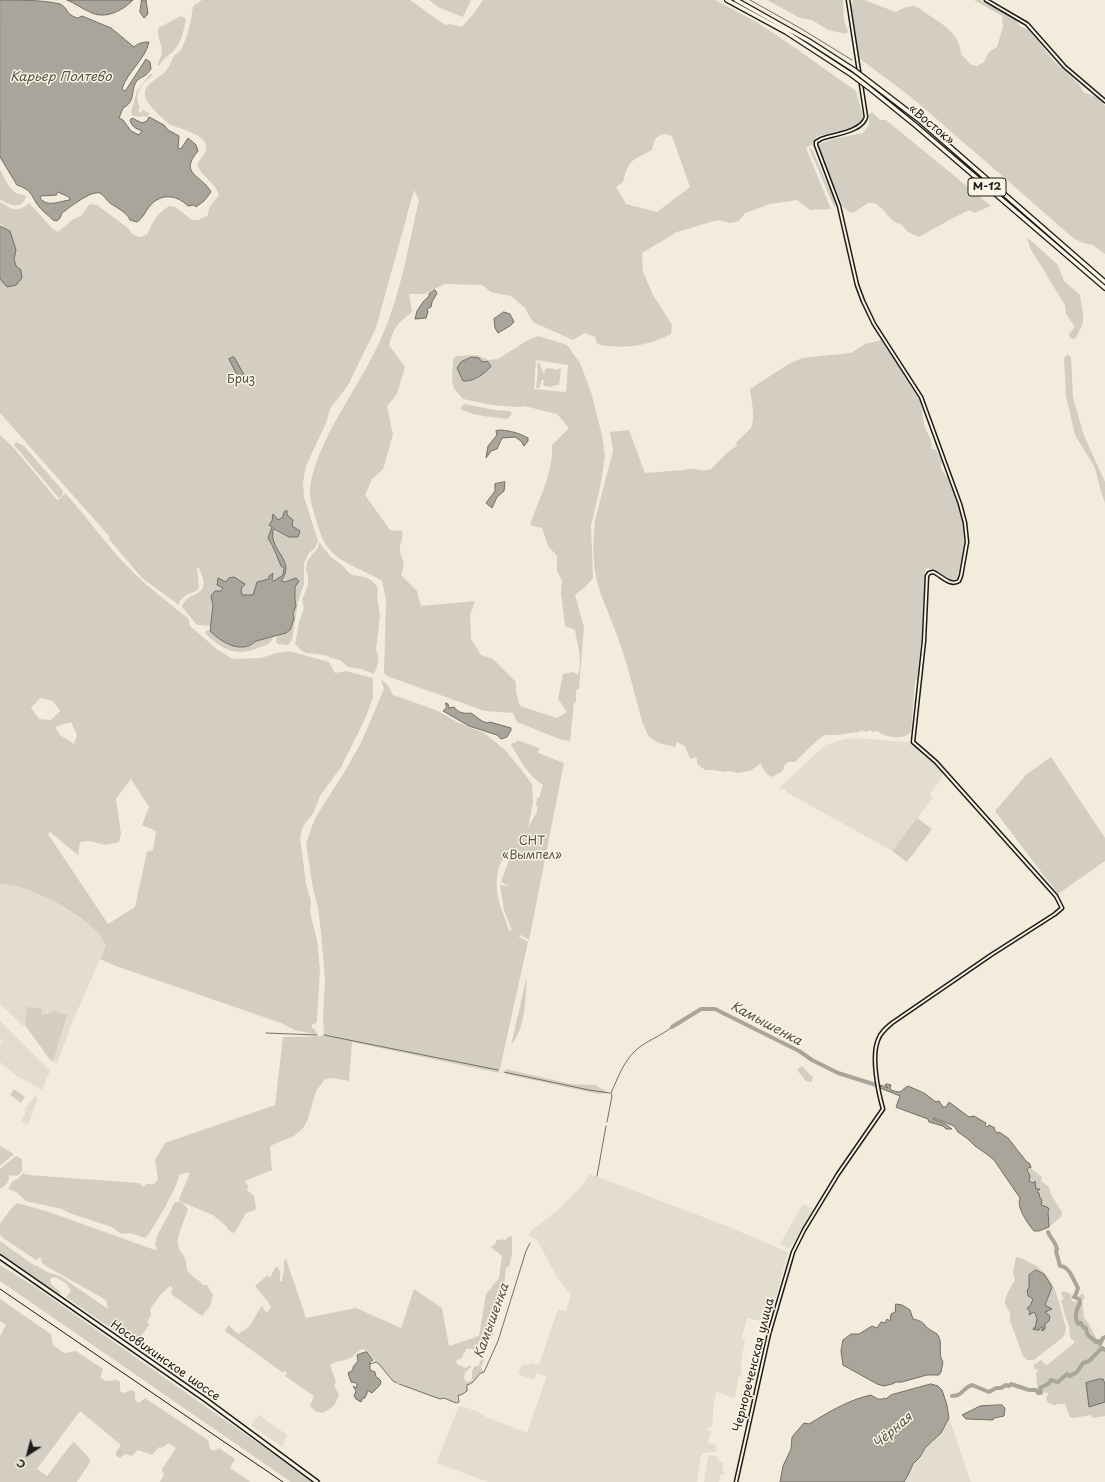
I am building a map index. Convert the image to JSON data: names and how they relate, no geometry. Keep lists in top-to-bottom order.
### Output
{
  "streets": {
    "highway": ["«Восток»", "М-12"],
    "main road": ["Носовихинское шоссе"],
    "street": ["Чернореченская улица"]
  },
  "water": ["Карьер Полтево", "Камышенка", "Чёрная"],
  "parks": ["Бриз", "СНТ «Вымпел»"],
  "north": "bottom left"
}
